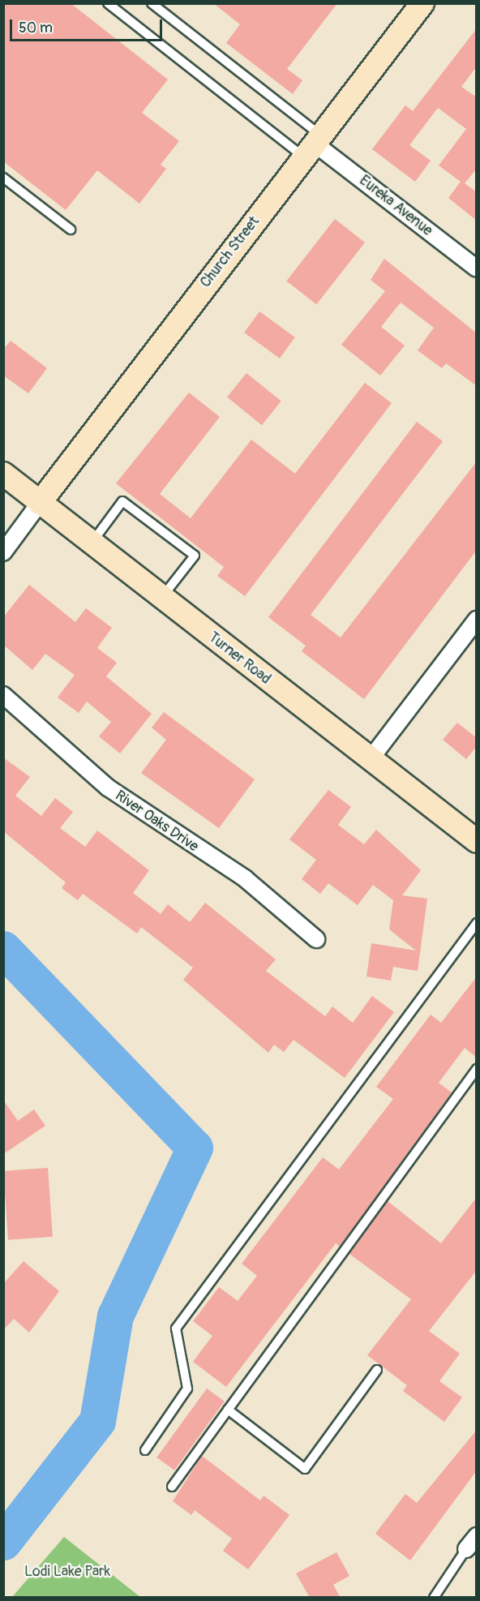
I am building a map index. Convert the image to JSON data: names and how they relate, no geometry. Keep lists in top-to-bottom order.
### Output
{
  "streets": {
    "main road": ["Church Street", "Turner Road"],
    "street": ["Eureka Avenue", "River Oaks Drive"]
  },
  "crossings": [
    ["Eureka Avenue", "Church Street"],
    ["Church Street", "Turner Road"]
  ],
  "parks": ["Lodi Lake Park"],
  "scale_bar": "50 m"
}
